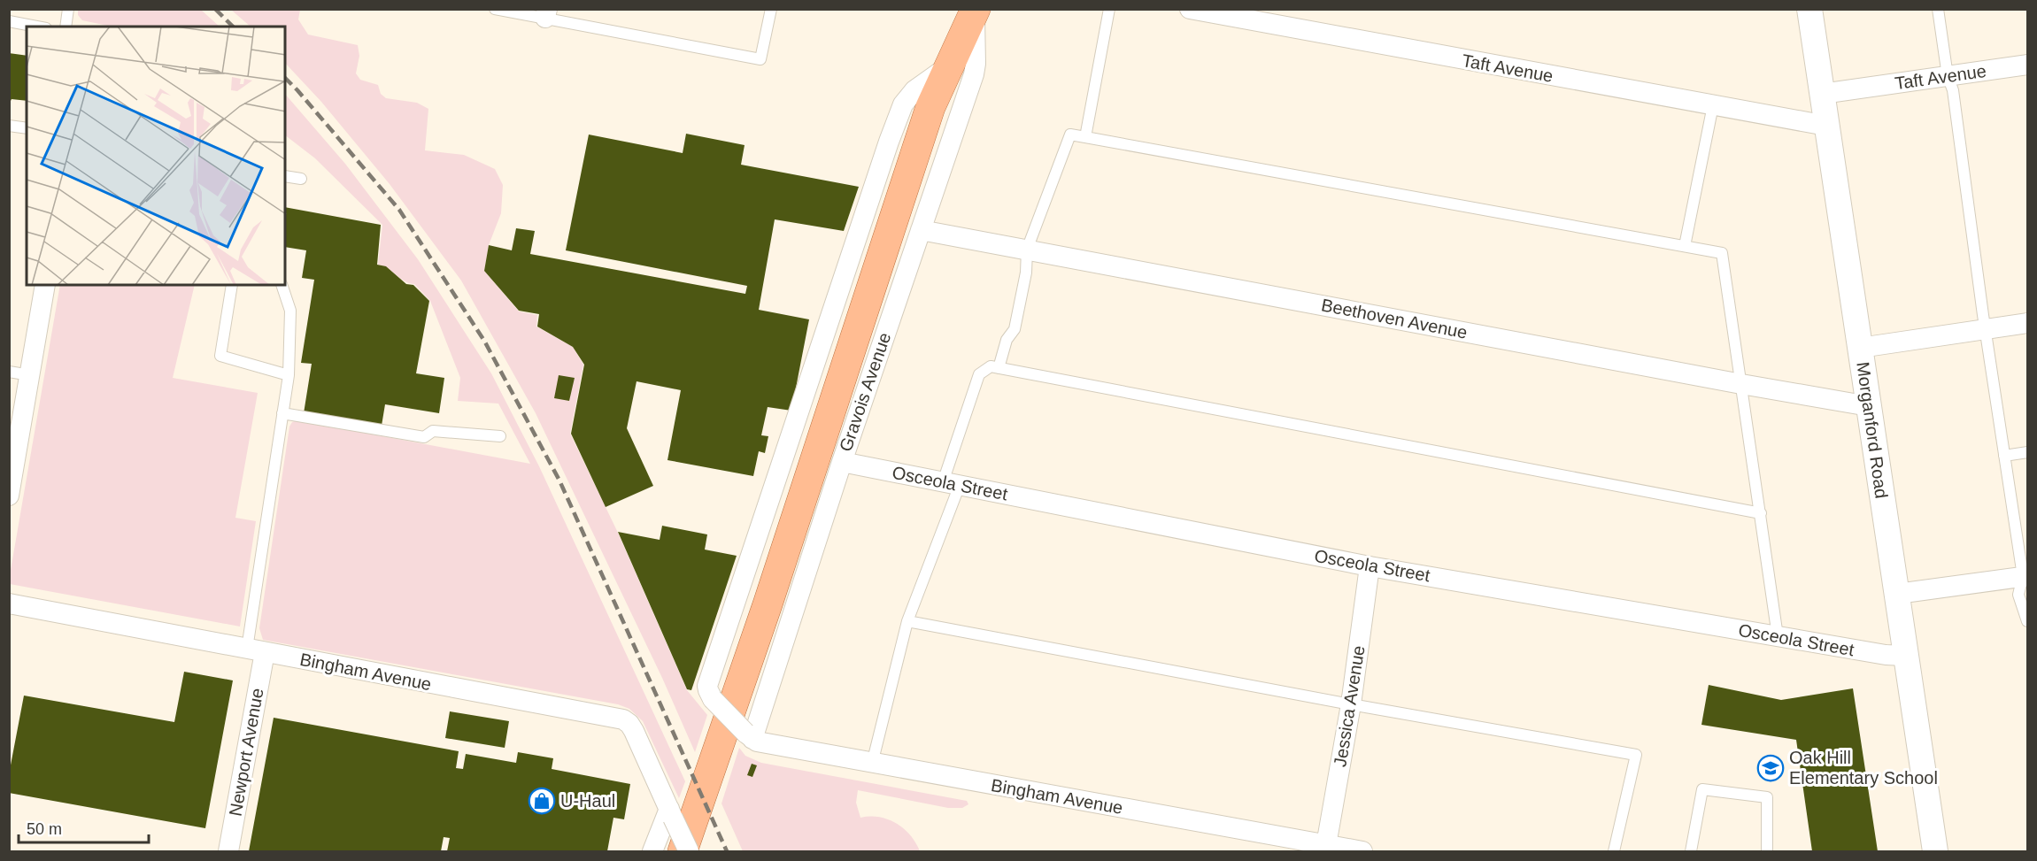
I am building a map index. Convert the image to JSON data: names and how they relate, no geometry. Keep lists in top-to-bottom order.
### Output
{
  "streets": {
    "main road": ["Gravois Avenue"],
    "street": [
      "Taft Avenue",
      "Beethoven Avenue",
      "Morganford Road",
      "Osceola Street",
      "Bingham Avenue",
      "Jessica Avenue",
      "Newport Avenue"
    ]
  },
  "crossings": [
    ["Taft Avenue", "Morganford Road"],
    ["Beethoven Avenue", "Gravois Avenue"],
    ["Beethoven Avenue", "Morganford Road"],
    ["Gravois Avenue", "Osceola Street"],
    ["Gravois Avenue", "Bingham Avenue"],
    ["Morganford Road", "Osceola Street"],
    ["Osceola Street", "Jessica Avenue"],
    ["Bingham Avenue", "Jessica Avenue"],
    ["Bingham Avenue", "Newport Avenue"]
  ],
  "places": {
    "school or university": ["Oak Hill Elementary School"],
    "shop": ["U-Haul"]
  },
  "scale_bar": "50 m"
}
